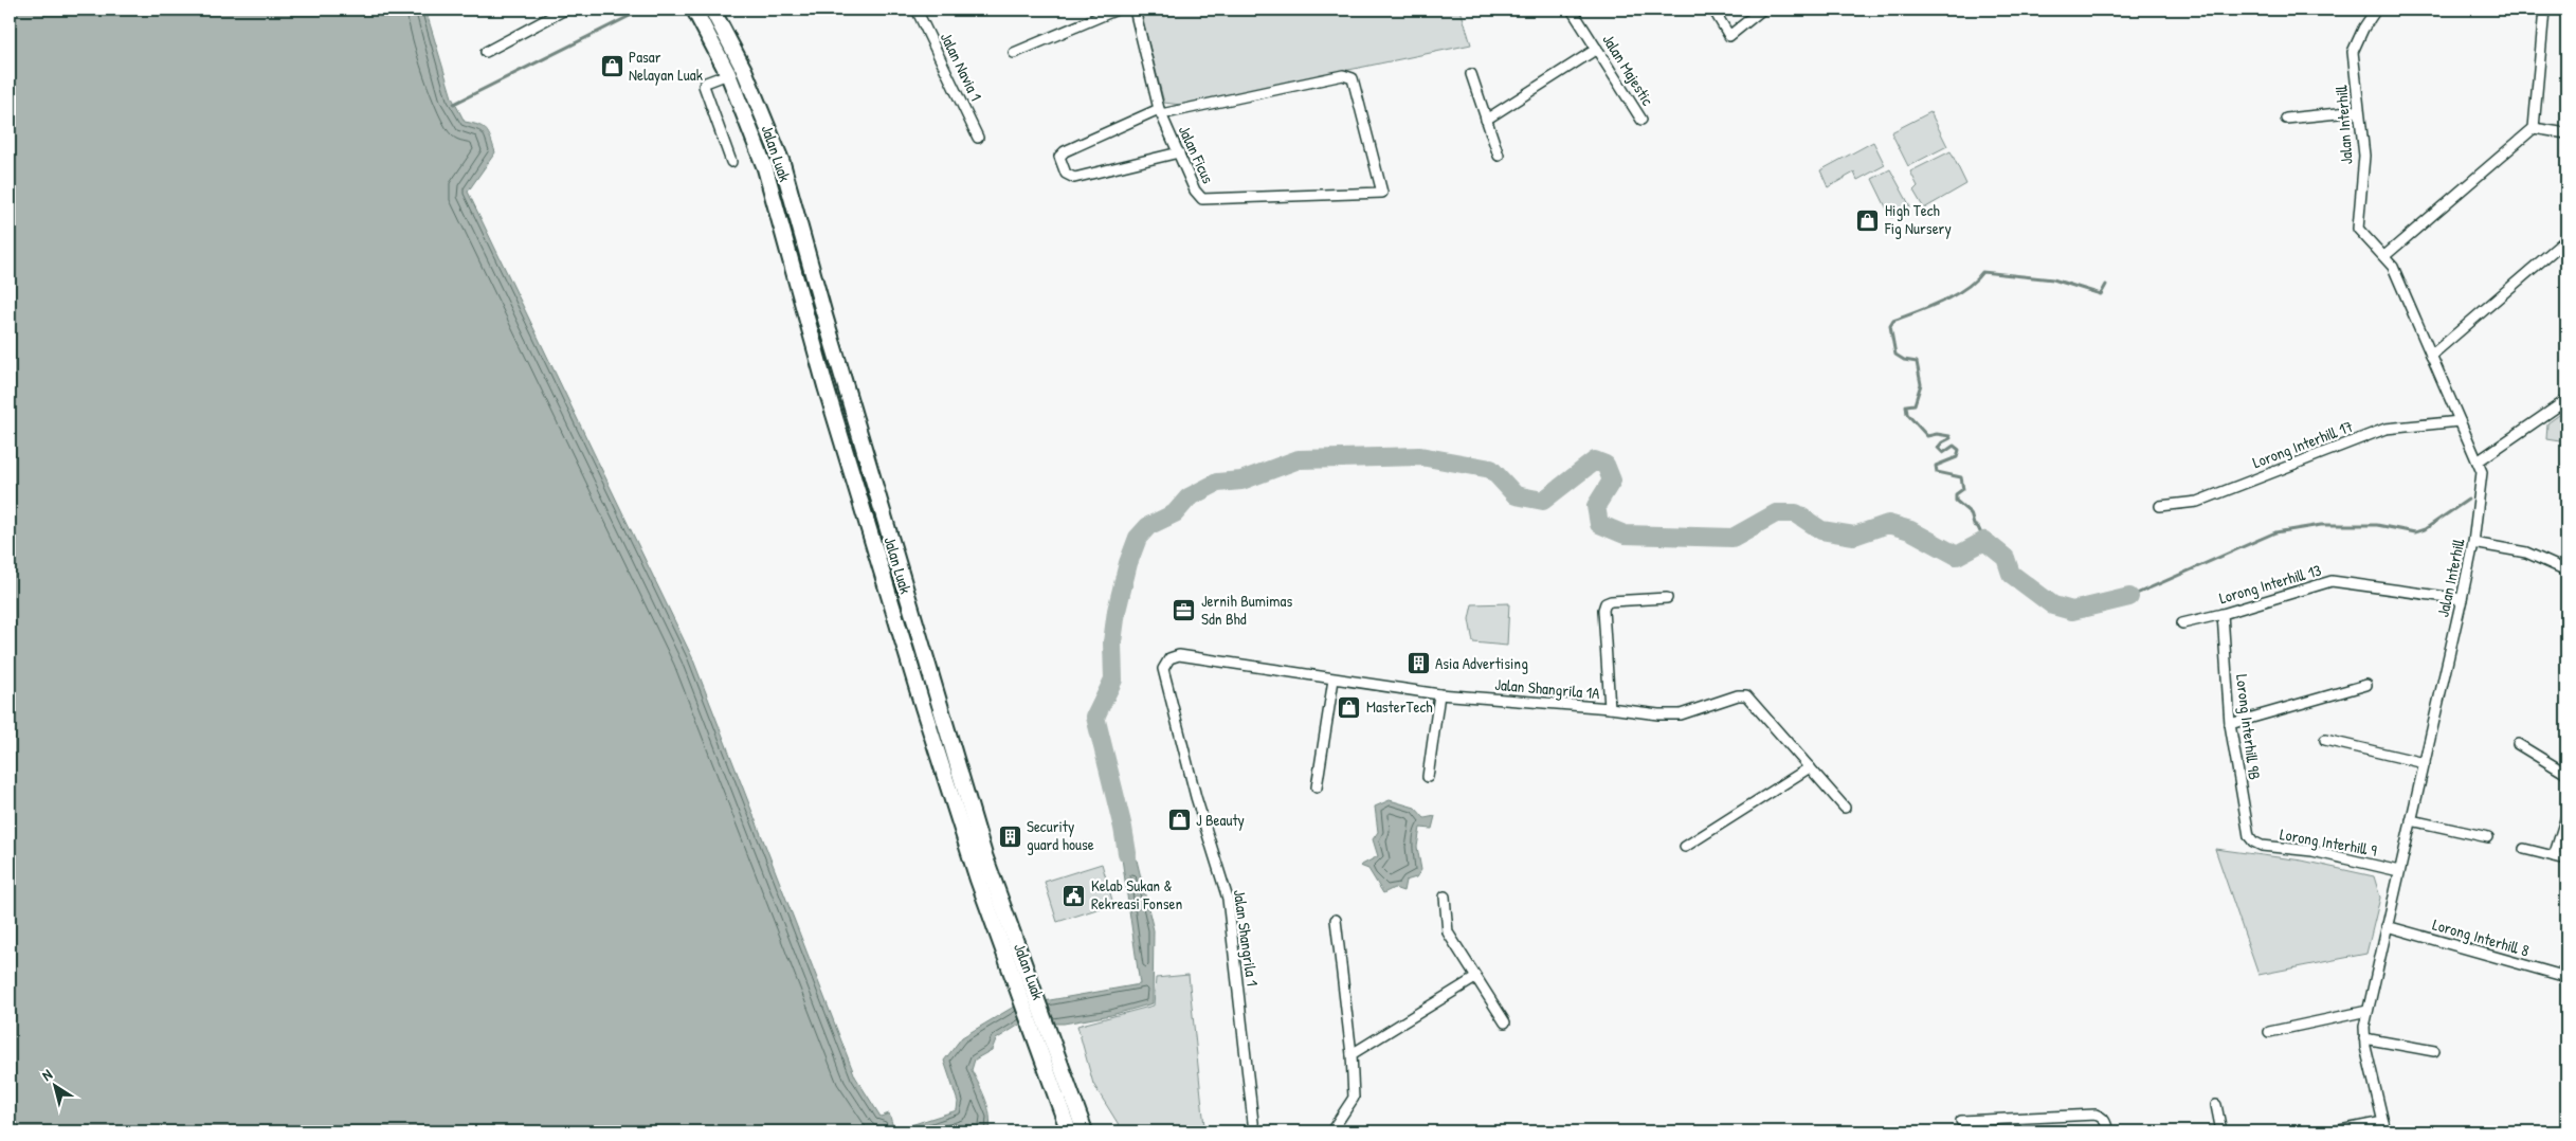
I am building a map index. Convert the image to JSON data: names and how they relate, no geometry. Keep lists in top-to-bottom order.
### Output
{
  "streets": {
    "main road": ["Jalan Luak"],
    "street": [
      "Jalan Navia 1",
      "Jalan Majestic",
      "Jalan Interhill",
      "Jalan Ficus",
      "Lorong Interhill 17",
      "Lorong Interhill 13",
      "Jalan Shangrila 1A",
      "Lorong Interhill 9B",
      "Lorong Interhill 9",
      "Jalan Shangrila 1",
      "Lorong Interhill 8"
    ]
  },
  "crossings": [
    ["Jalan Interhill", "Lorong Interhill 17"],
    ["Jalan Interhill", "Lorong Interhill 13"],
    ["Jalan Interhill", "Lorong Interhill 9"],
    ["Jalan Interhill", "Lorong Interhill 8"],
    ["Lorong Interhill 13", "Lorong Interhill 9B"],
    ["Jalan Shangrila 1A", "Jalan Shangrila 1"],
    ["Lorong Interhill 9B", "Lorong Interhill 9"]
  ],
  "places": {
    "shop": [
      "Pasar Nelayan Luak",
      "High Tech Fig Nursery",
      "MasterTech",
      "J Beauty"
    ],
    "office": ["Jernih Bumimas Sdn Bhd"],
    "building": ["Asia Advertising", "Security guard house"],
    "public building": ["Kelab Sukan & Rekreasi Fonsen"]
  },
  "north": "top left"
}
